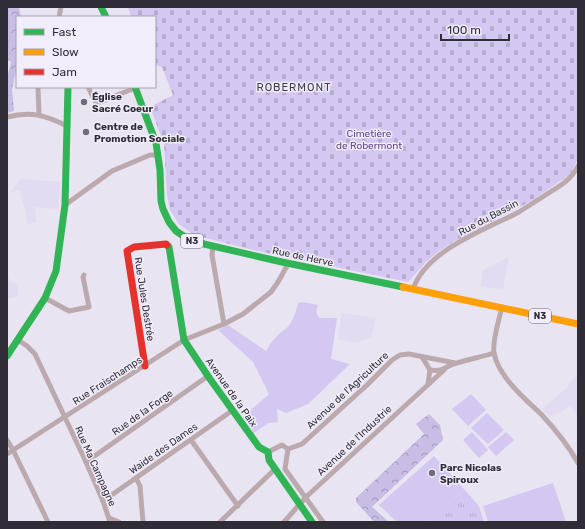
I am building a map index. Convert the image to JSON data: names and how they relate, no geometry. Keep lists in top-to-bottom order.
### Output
{
  "streets": {
    "street": [
      "Rue du Bassin",
      "N3",
      "Rue de Herve",
      "Rue Jules Destrée",
      "Rue Fraischamps",
      "Avenue de l'Agriculture",
      "Avenue de la Paix",
      "Rue de la Forge",
      "Avenue de l'Industrie",
      "Waide des Dames",
      "Rue Ma Campagne"
    ]
  },
  "crossings": [
    ["Rue du Bassin", "Rue de Herve"],
    ["Rue de Herve", "Rue Fraischamps"],
    ["Rue Jules Destrée", "Rue Fraischamps"],
    ["Rue Jules Destrée", "Avenue de la Paix"],
    ["Rue Fraischamps", "Avenue de la Paix"],
    ["Rue Fraischamps", "Rue Ma Campagne"],
    ["Avenue de l'Agriculture", "Avenue de l'Industrie"],
    ["Avenue de la Paix", "Rue de la Forge"],
    ["Avenue de la Paix", "Avenue de l'Industrie"],
    ["Avenue de la Paix", "Waide des Dames"],
    ["Rue de la Forge", "Rue Ma Campagne"],
    ["Waide des Dames", "Rue Ma Campagne"]
  ],
  "districts": ["ROBERMONT"],
  "parks": ["Cimetière de Robermont"],
  "places": ["Église Sacré Coeur", "Centre de Promotion Sociale", "Parc Nicolas Spiroux"],
  "legend": ["Fast", "Slow", "Jam"],
  "scale_bar": "100 m"
}
